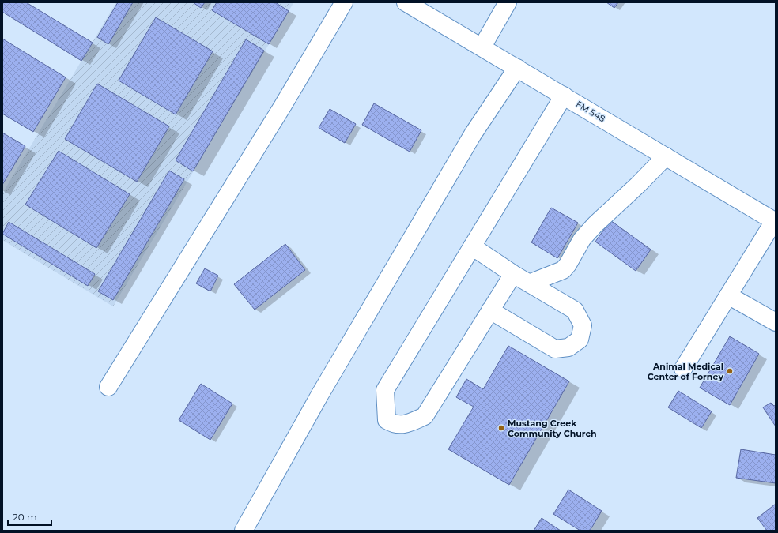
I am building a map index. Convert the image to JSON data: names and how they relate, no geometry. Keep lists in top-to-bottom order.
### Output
{
  "streets": {
    "main road": ["FM 548"]
  },
  "places": ["Animal Medical Center of Forney", "Mustang Creek Community Church"],
  "scale_bar": "20 m"
}
